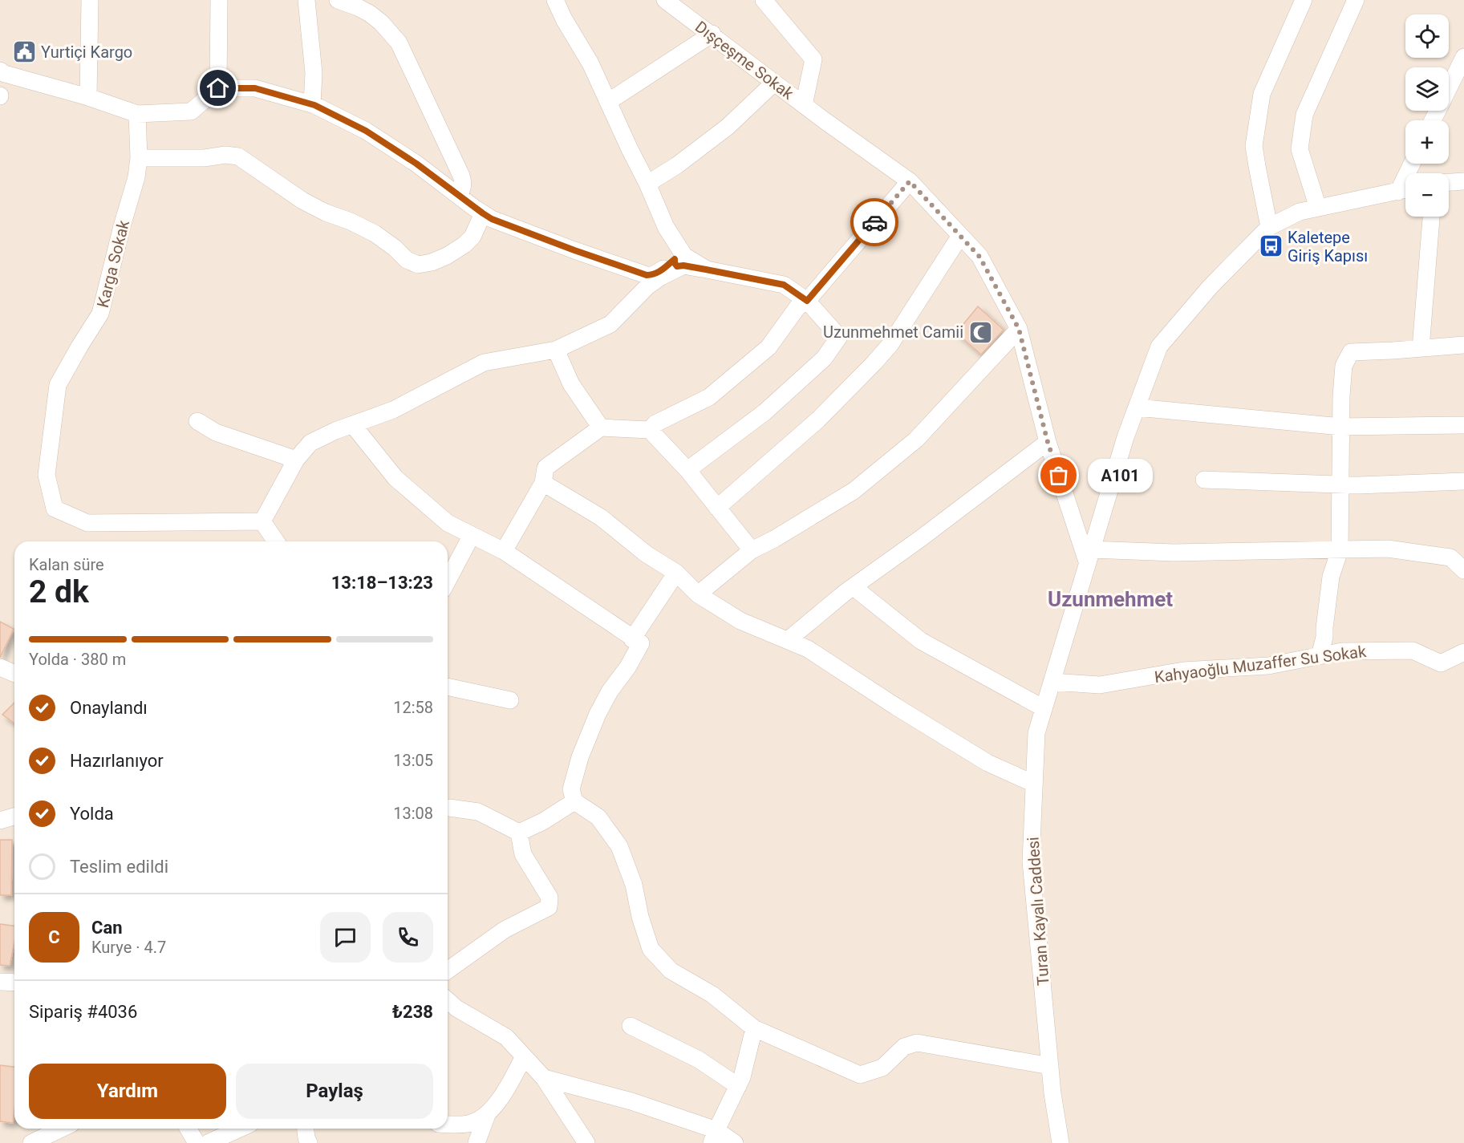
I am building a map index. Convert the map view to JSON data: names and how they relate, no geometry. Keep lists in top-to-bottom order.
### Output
{
  "streets": {
    "street": [
      "Dışçeşme Sokak",
      "Karga Sokak",
      "Kahyaoğlu Muzaffer Su Sokak",
      "Turan Kayalı Caddesi"
    ]
  },
  "crossings": [
    ["Dışçeşme Sokak", "Turan Kayalı Caddesi"],
    ["Kahyaoğlu Muzaffer Su Sokak", "Turan Kayalı Caddesi"]
  ],
  "districts": ["Uzunmehmet"],
  "places": {
    "public building": ["Yurtiçi Kargo"],
    "bus stop": ["Kaletepe Giriş Kapısı"],
    "mosque": ["Uzunmehmet Camii"],
    "other": ["A101"]
  },
  "page": {
    "map_buttons": ["+", "−"],
    "bubble": "A101",
    "heading": ["2 dk", "Kalan süre", "13:18–13:23"],
    "panel": [
      "Can",
      "Kurye · 4.7",
      "Sipariş #4036",
      "₺238"
    ],
    "bar": "Yolda · 380 m",
    "list": [
      ["Onaylandı", "12:58"],
      ["Hazırlanıyor", "13:05"],
      ["Yolda", "13:08"],
      "Teslim edildi"
    ],
    "round": "C",
    "buttons": ["Yardım", "Paylaş"]
  }
}
